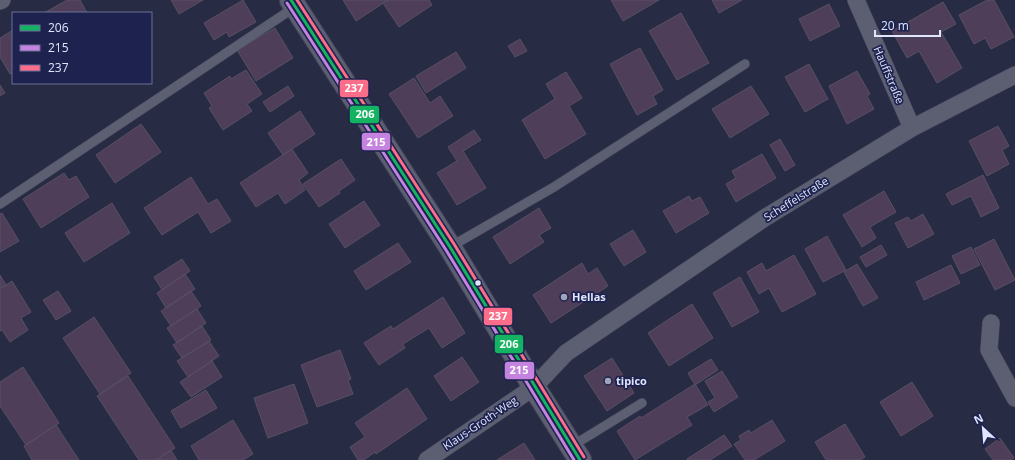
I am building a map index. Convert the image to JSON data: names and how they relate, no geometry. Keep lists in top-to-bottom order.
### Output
{
  "streets": {
    "street": ["Hauffstraße", "Scheffelstraße", "Klaus-Groth-Weg"]
  },
  "crossings": [
    ["Hauffstraße", "Scheffelstraße"],
    ["Scheffelstraße", "Klaus-Groth-Weg"]
  ],
  "places": ["Hellas", "tipico"],
  "lines": ["transit line 206", "transit line 237", "transit line 215"],
  "legend": ["206", "215", "237"],
  "scale_bar": "20 m",
  "north": "top left"
}
